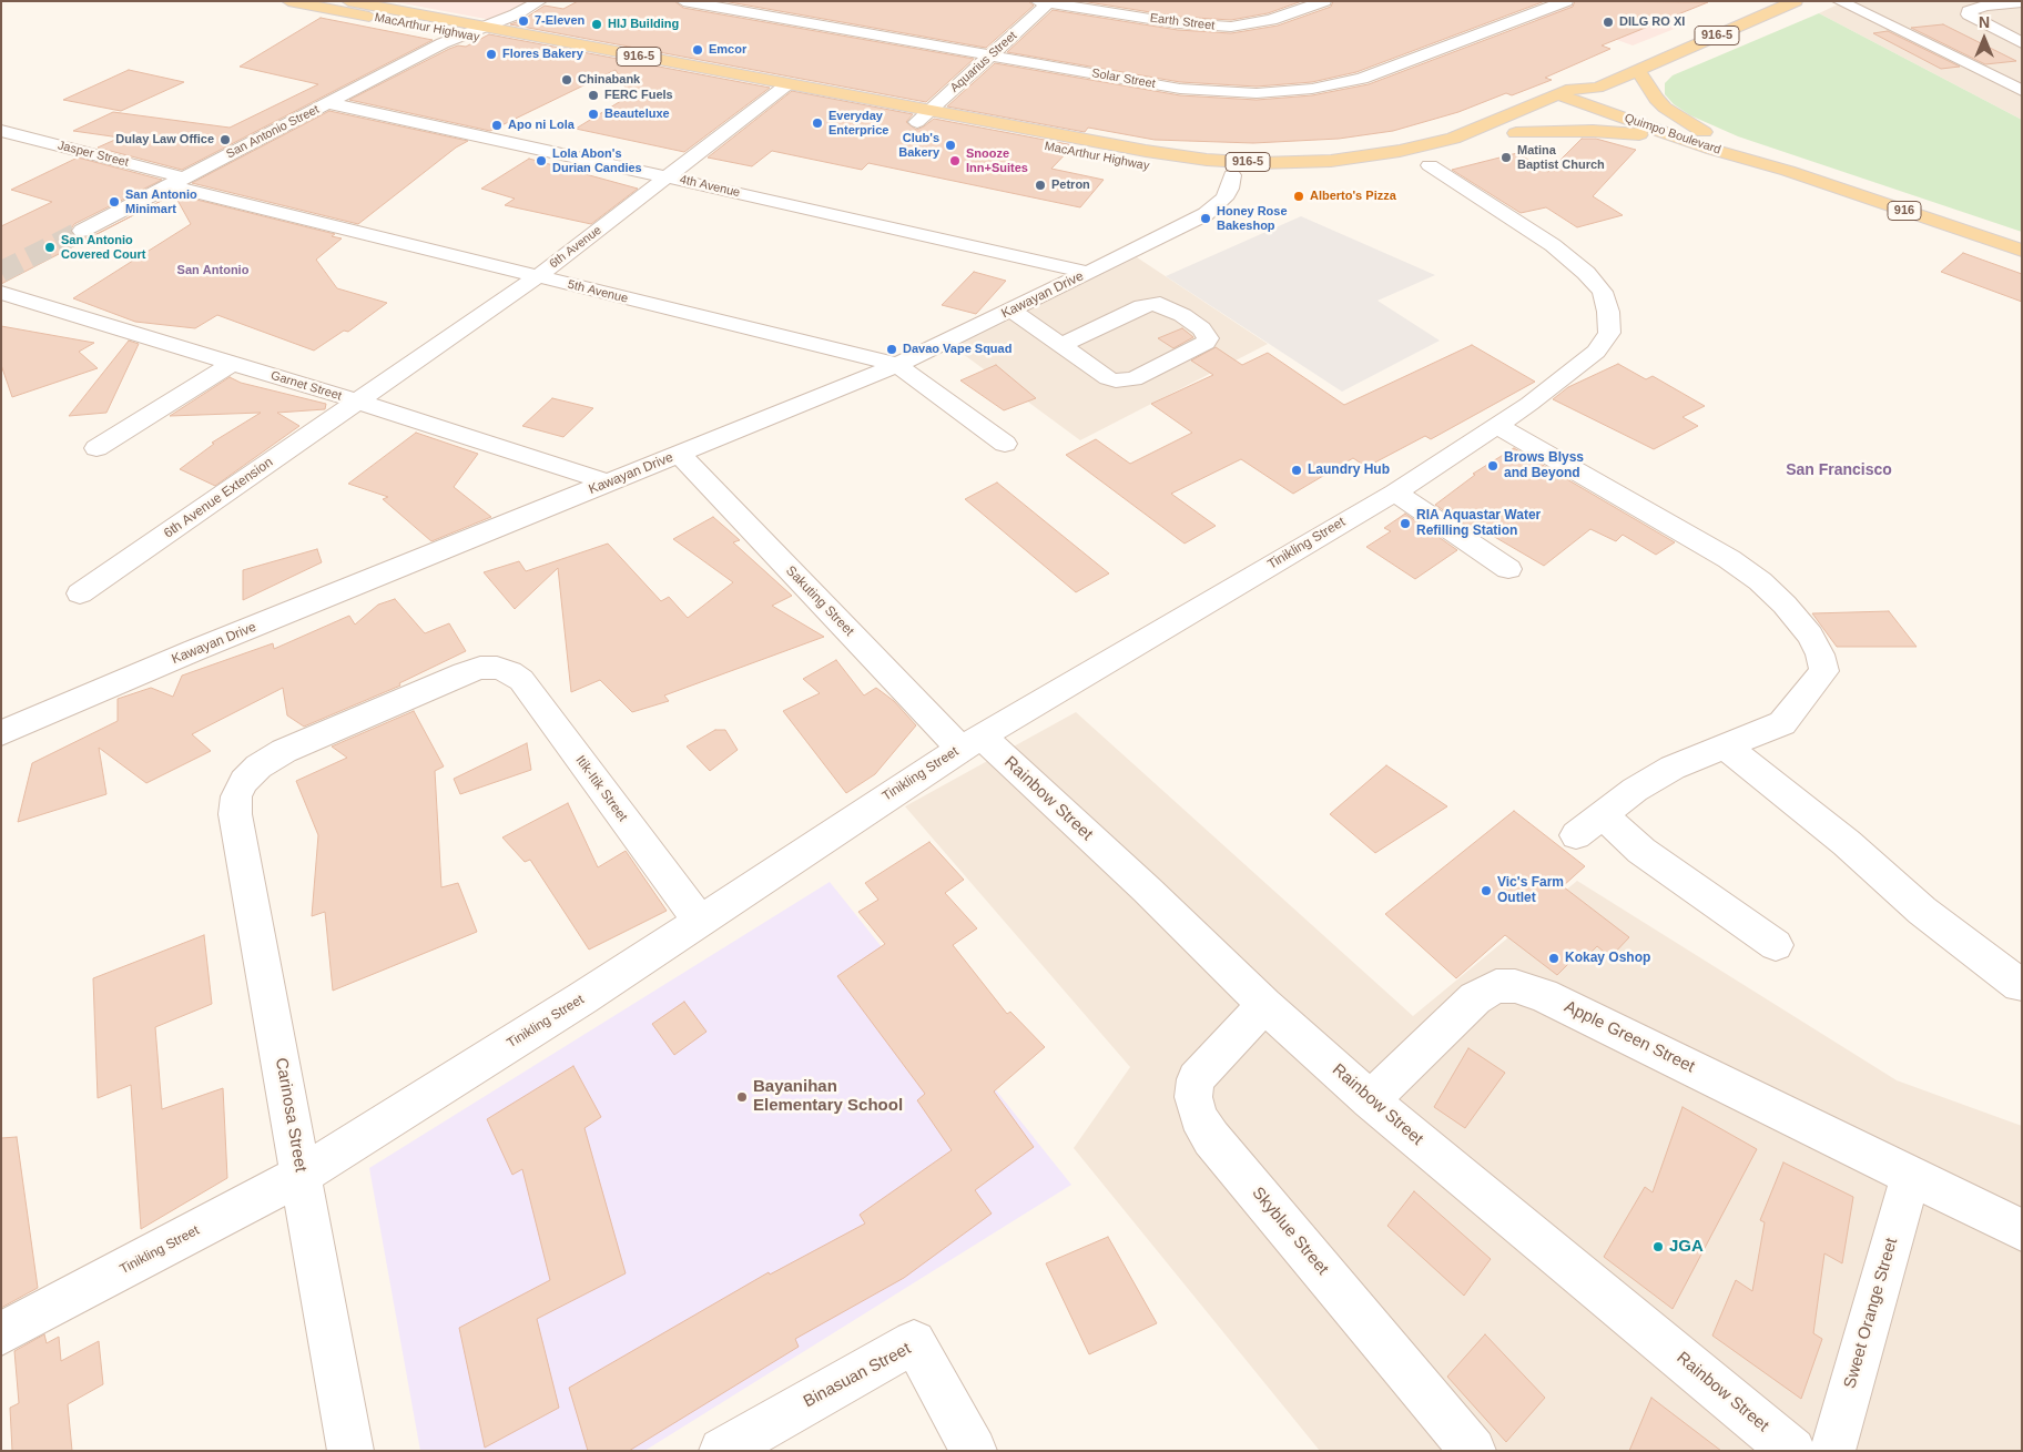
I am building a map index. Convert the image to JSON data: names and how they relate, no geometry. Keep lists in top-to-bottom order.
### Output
{
  "streets": {
    "main road": [
      "MacArthur Highway",
      "916-5",
      "Quimpo Boulevard",
      "916"
    ],
    "street": [
      "Earth Street",
      "Aquarius Street",
      "Solar Street",
      "San Antonio Street",
      "Jasper Street",
      "4th Avenue",
      "6th Avenue",
      "5th Avenue",
      "Kawayan Drive",
      "Garnet Street",
      "6th Avenue Extension",
      "Tinikling Street",
      "Sakuting Street",
      "Itik-Itik Street",
      "Rainbow Street",
      "Apple Green Street",
      "Carinosa Street",
      "Skyblue Street",
      "Sweet Orange Street",
      "Binasuan Street"
    ]
  },
  "crossings": [
    ["Earth Street", "Aquarius Street"],
    ["MacArthur Highway", "Aquarius Street"],
    ["MacArthur Highway", "San Antonio Street"],
    ["MacArthur Highway", "Quimpo Boulevard"],
    ["MacArthur Highway", "6th Avenue"],
    ["MacArthur Highway", "Kawayan Drive"],
    ["916-5", "Quimpo Boulevard"],
    ["Aquarius Street", "Solar Street"],
    ["San Antonio Street", "Jasper Street"],
    ["San Antonio Street", "4th Avenue"],
    ["San Antonio Street", "5th Avenue"],
    ["Jasper Street", "5th Avenue"],
    ["4th Avenue", "6th Avenue"],
    ["4th Avenue", "Kawayan Drive"],
    ["6th Avenue", "5th Avenue"],
    ["6th Avenue", "Garnet Street"],
    ["6th Avenue", "6th Avenue Extension"],
    ["5th Avenue", "Kawayan Drive"],
    ["Kawayan Drive", "Garnet Street"],
    ["Kawayan Drive", "Sakuting Street"],
    ["Garnet Street", "6th Avenue Extension"],
    ["Tinikling Street", "Sakuting Street"],
    ["Tinikling Street", "Itik-Itik Street"],
    ["Tinikling Street", "Rainbow Street"],
    ["Tinikling Street", "Carinosa Street"],
    ["Sakuting Street", "Rainbow Street"],
    ["Itik-Itik Street", "Carinosa Street"],
    ["Rainbow Street", "Apple Green Street"],
    ["Rainbow Street", "Skyblue Street"],
    ["Apple Green Street", "Sweet Orange Street"]
  ],
  "districts": ["San Antonio", "San Francisco"],
  "places": [
    "7-Eleven",
    "DILG RO XI",
    "HIJ Building",
    "Emcor",
    "Flores Bakery",
    "Chinabank",
    "FERC Fuels",
    "Beauteluxe",
    "Everyday Enterprice",
    "Apo ni Lola",
    "Dulay Law Office",
    "Club's Bakery",
    "Matina Baptist Church",
    "Lola Abon's Durian Candies",
    "Snooze Inn+Suites",
    "Petron",
    "Alberto's Pizza",
    "San Antonio Minimart",
    "Honey Rose Bakeshop",
    "San Antonio Covered Court",
    "Davao Vape Squad",
    "Brows Blyss and Beyond",
    "Laundry Hub",
    "RIA Aquastar Water Refilling Station",
    "Vic's Farm Outlet",
    "Kokay Oshop",
    "Bayanihan Elementary School",
    "JGA"
  ],
  "north": "top"
}
